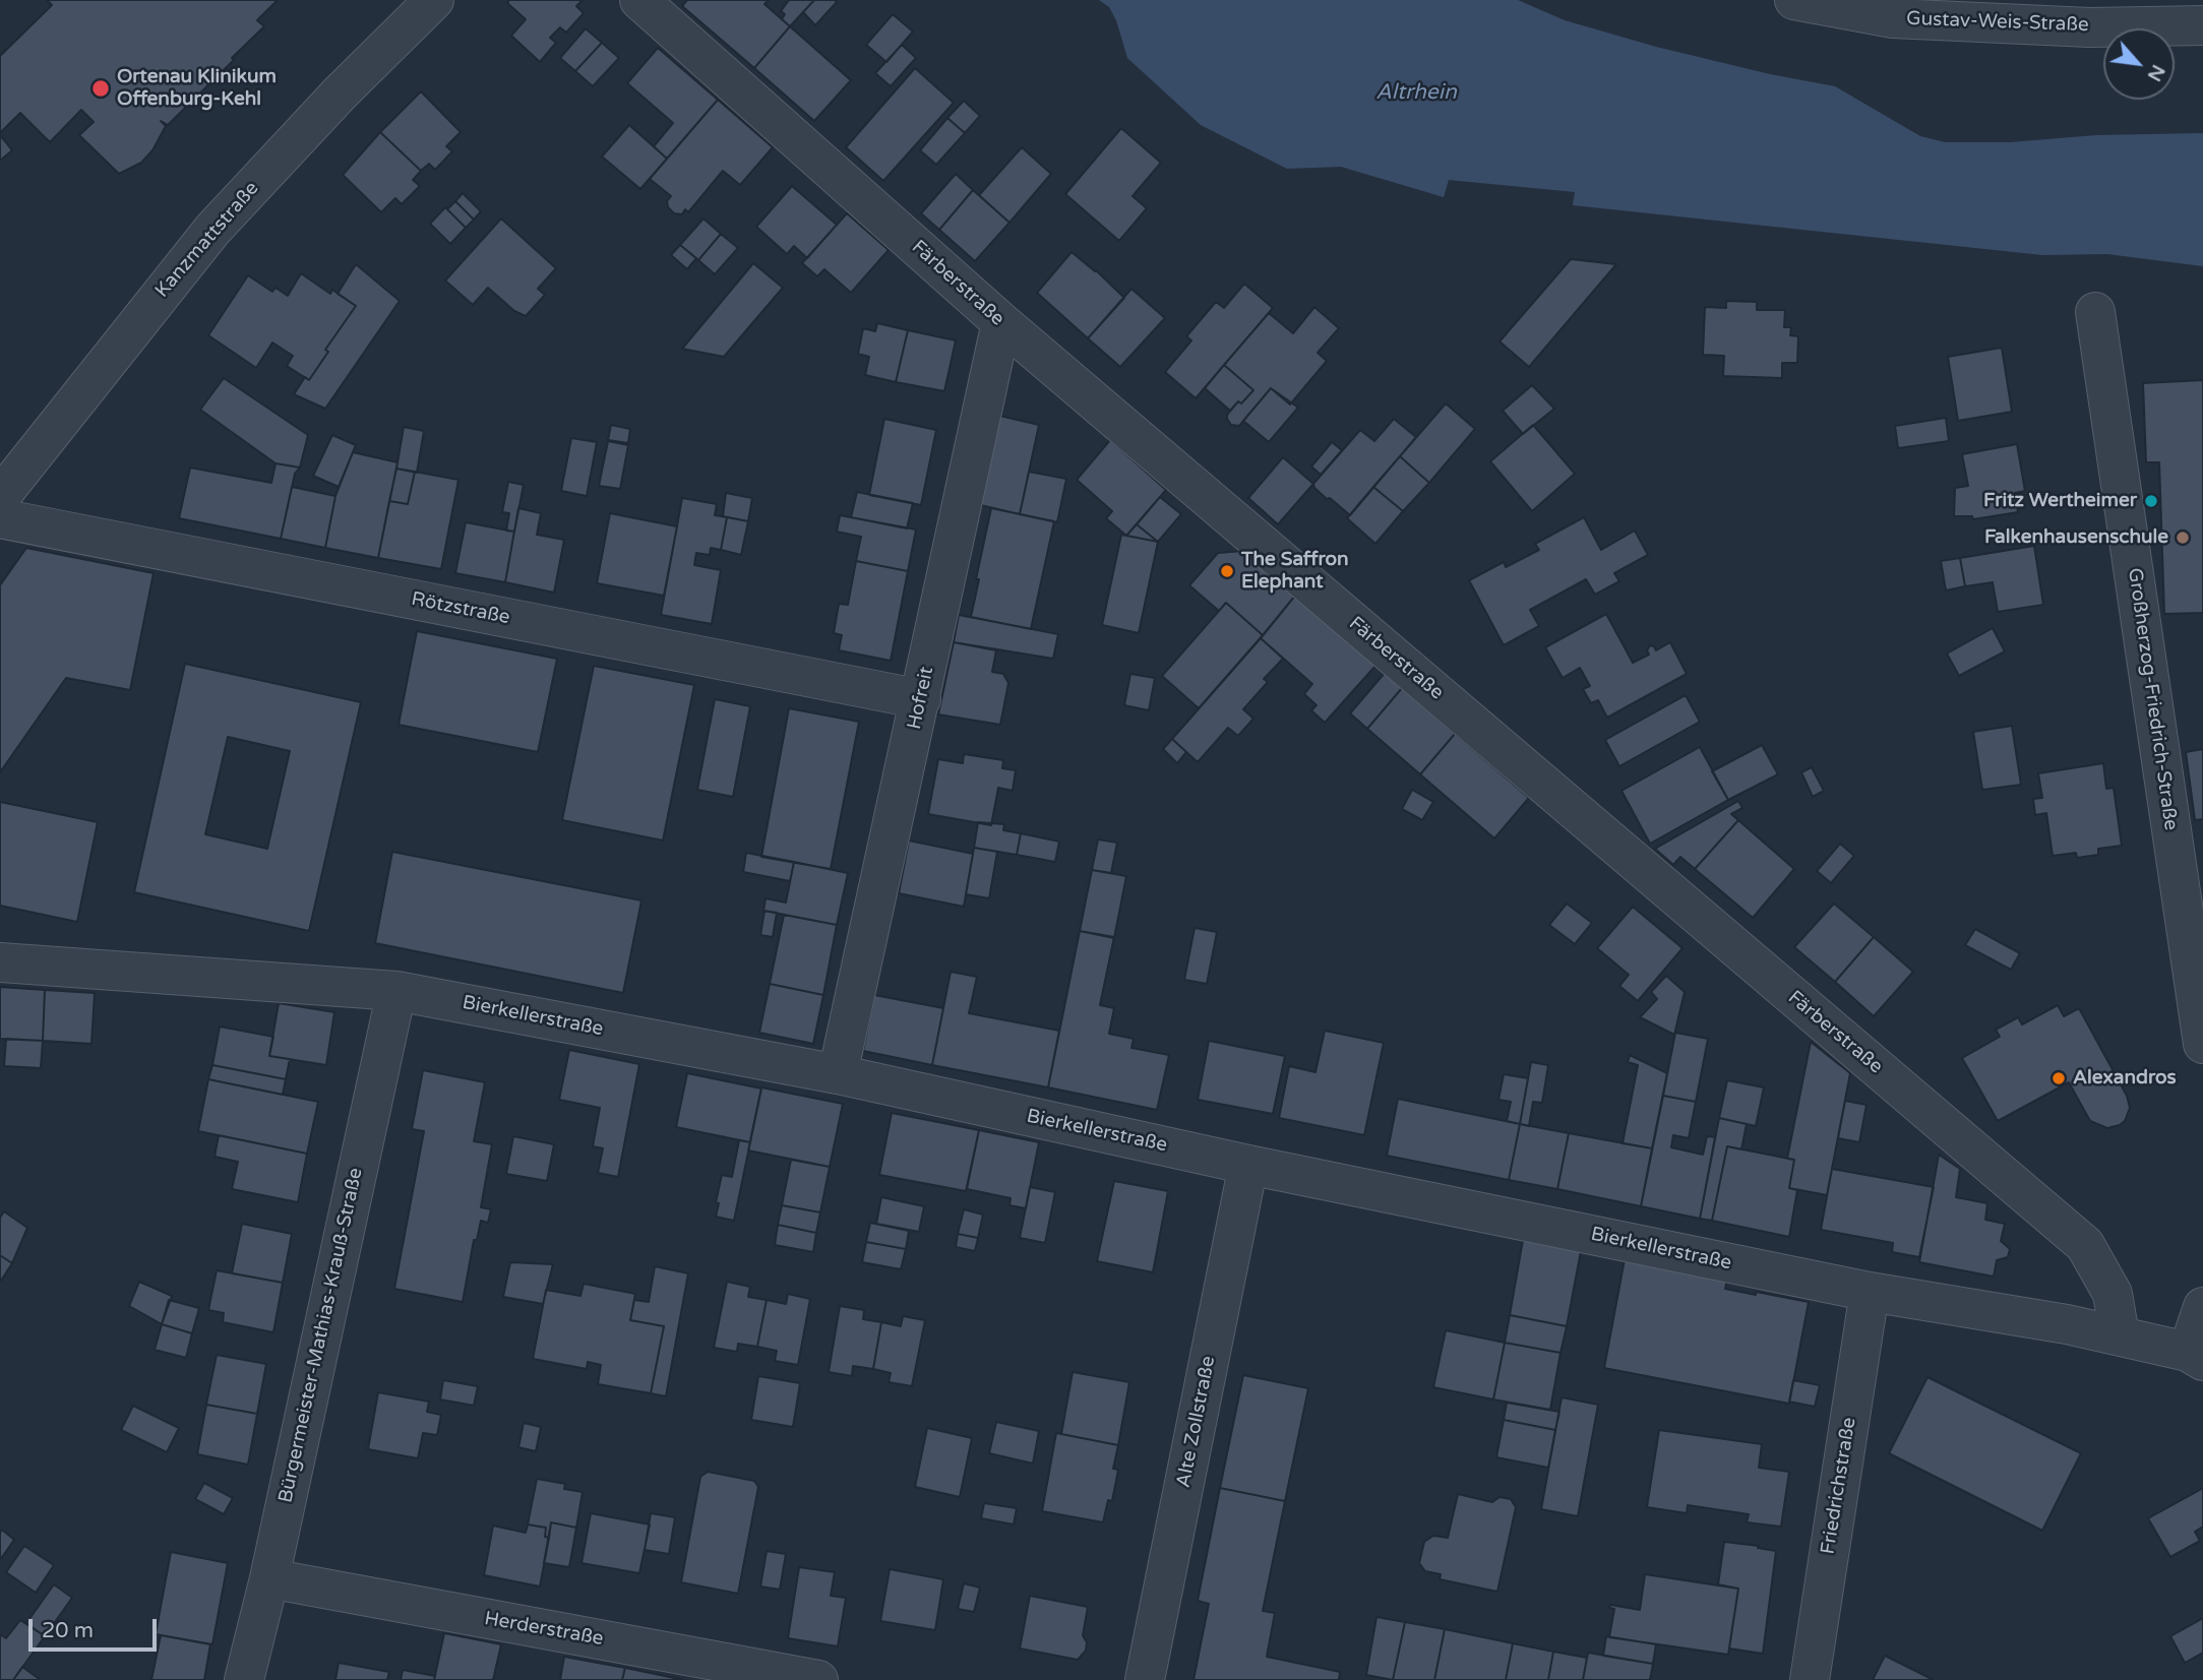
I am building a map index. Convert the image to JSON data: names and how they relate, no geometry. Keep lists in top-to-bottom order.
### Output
{
  "streets": {
    "street": [
      "Gustav-Weis-Straße",
      "Kanzmattstraße",
      "Färberstraße",
      "Rötzstraße",
      "Hofreit",
      "Großherzog-Friedrich-Straße",
      "Bierkellerstraße",
      "Bürgermeister-Mathias-Krauß-Straße",
      "Alte Zollstraße",
      "Friedrichstraße",
      "Herderstraße"
    ]
  },
  "crossings": [
    ["Färberstraße", "Hofreit"],
    ["Färberstraße", "Bierkellerstraße"],
    ["Rötzstraße", "Hofreit"],
    ["Hofreit", "Bierkellerstraße"],
    ["Bierkellerstraße", "Bürgermeister-Mathias-Krauß-Straße"],
    ["Bierkellerstraße", "Alte Zollstraße"],
    ["Bierkellerstraße", "Friedrichstraße"],
    ["Bürgermeister-Mathias-Krauß-Straße", "Herderstraße"]
  ],
  "water": ["Altrhein"],
  "places": [
    "Ortenau Klinikum Offenburg-Kehl",
    "Fritz Wertheimer",
    "Falkenhausenschule",
    "The Saffron Elephant",
    "Alexandros"
  ],
  "scale_bar": "20 m",
  "north": "bottom right"
}
